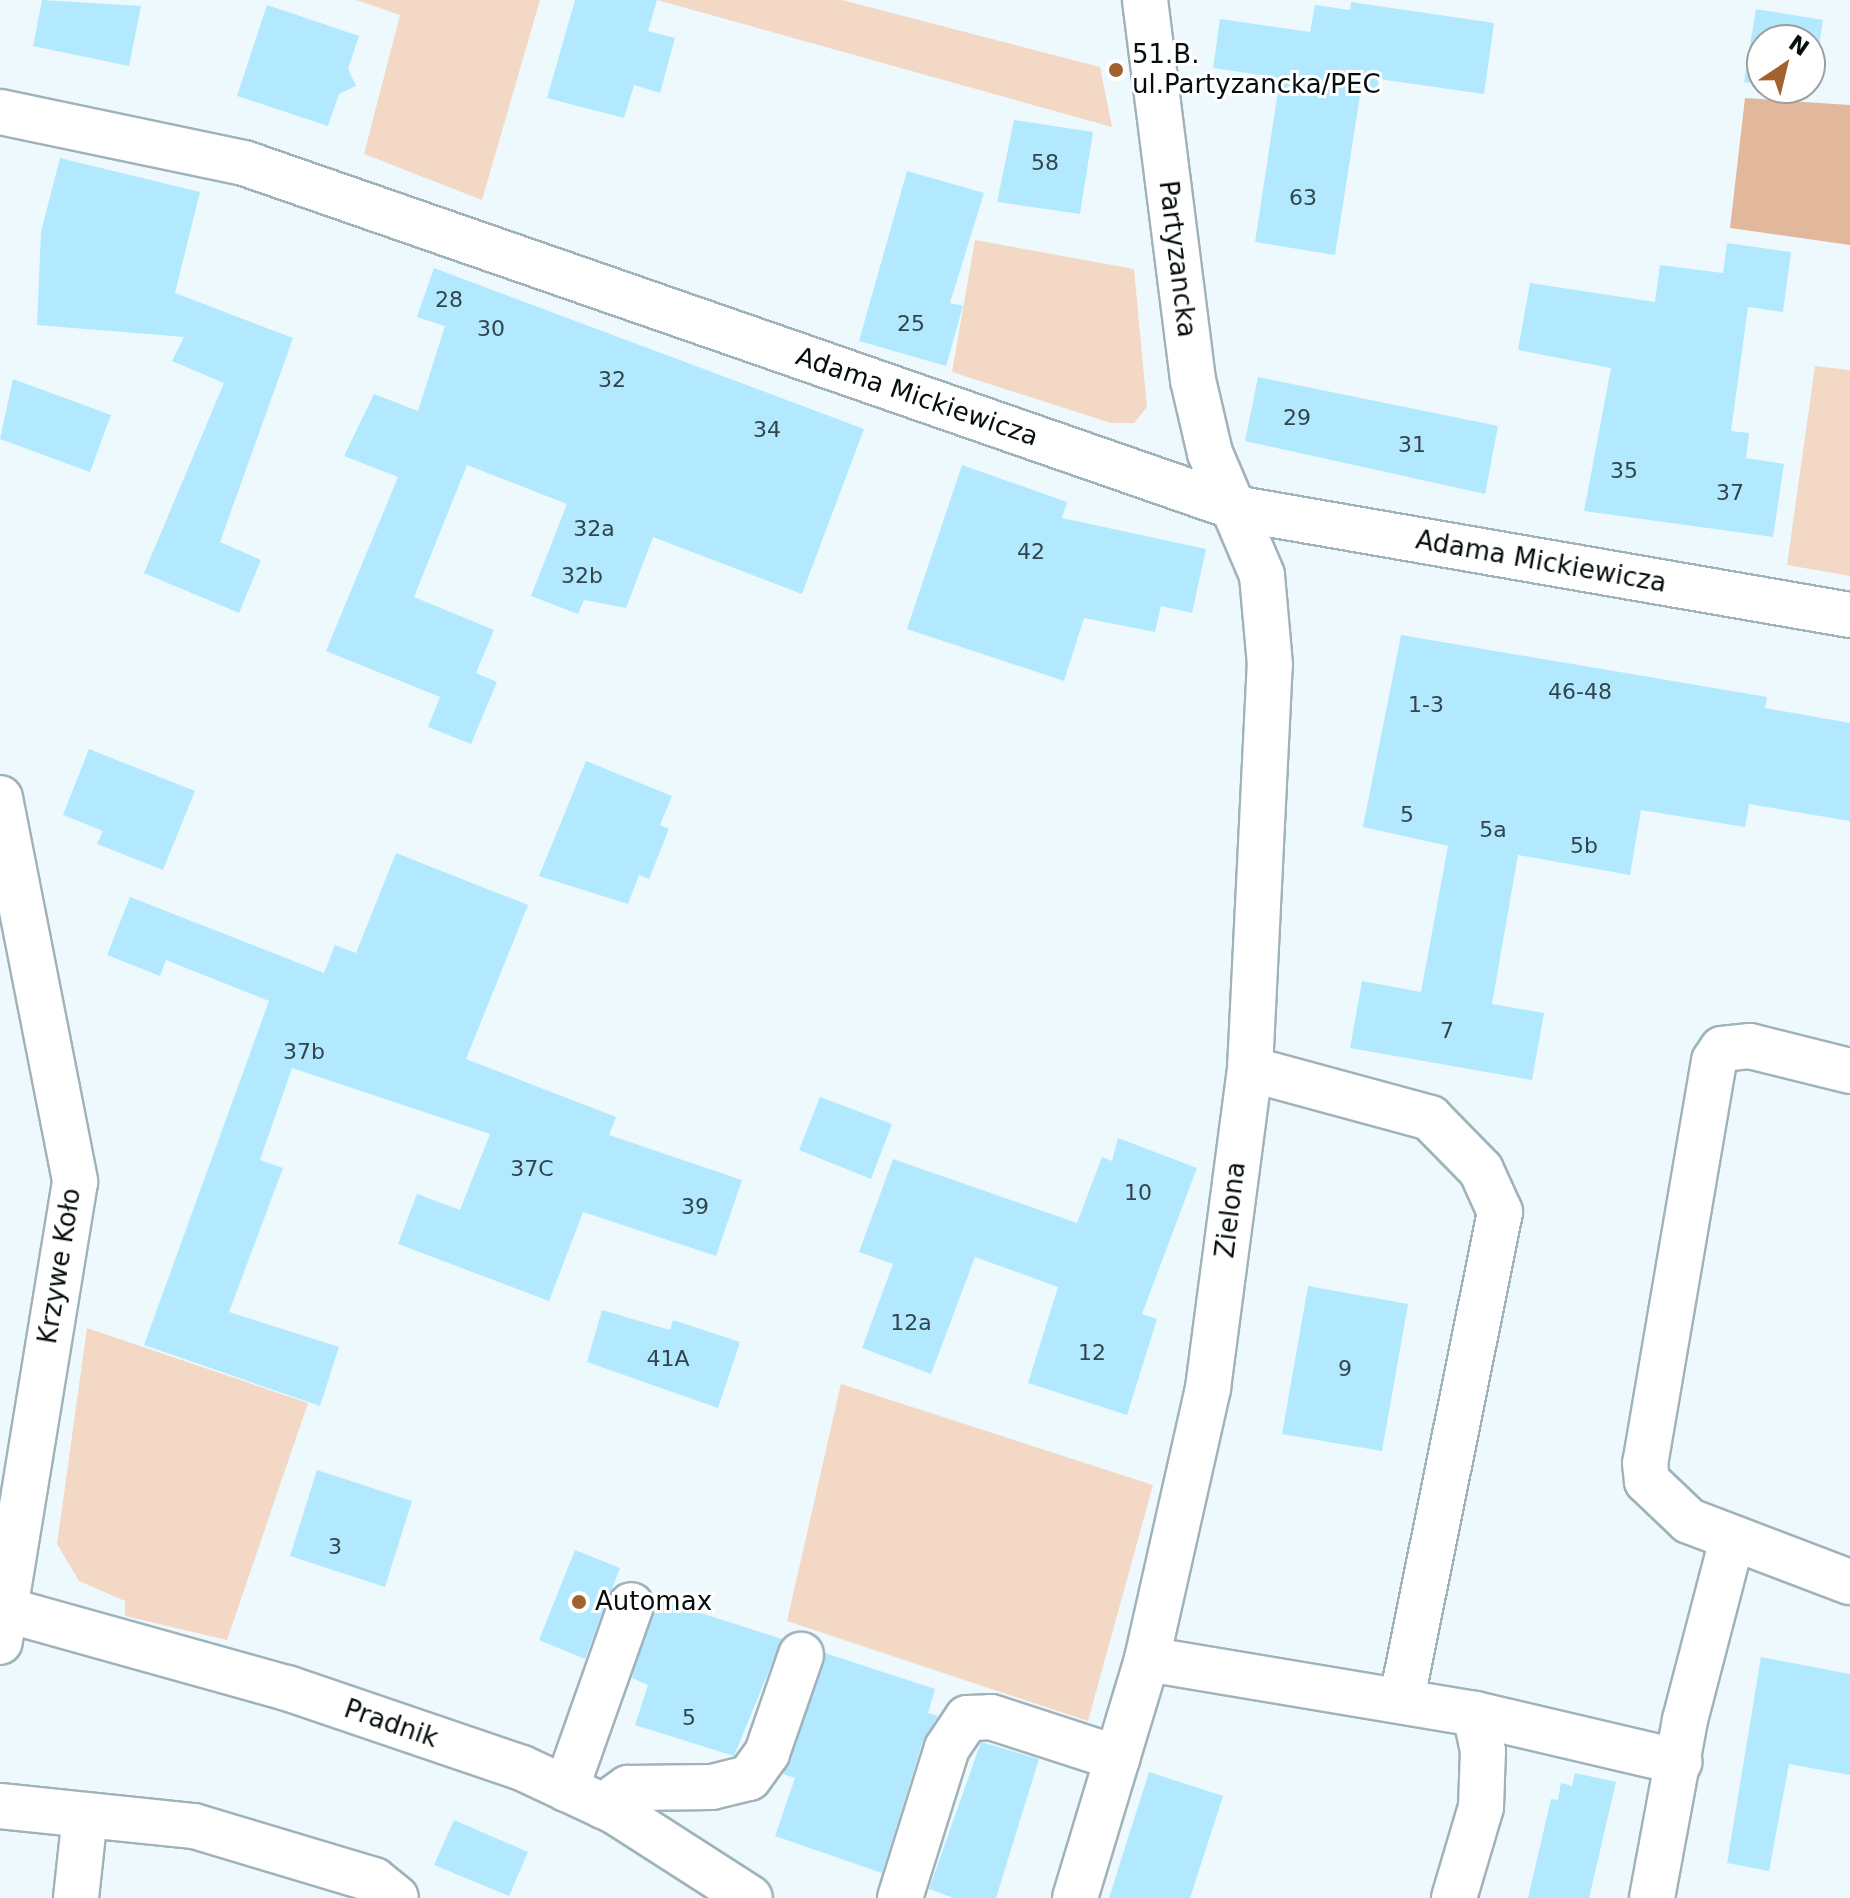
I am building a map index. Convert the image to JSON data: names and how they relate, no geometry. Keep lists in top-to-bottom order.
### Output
{
  "streets": {
    "street": [
      "Partyzancka",
      "Adama Mickiewicza",
      "Zielona",
      "Krzywe Koło",
      "Pradnik"
    ]
  },
  "crossings": [
    ["Partyzancka", "Adama Mickiewicza"],
    ["Partyzancka", "Zielona"],
    ["Adama Mickiewicza", "Zielona"],
    ["Krzywe Koło", "Pradnik"]
  ],
  "places": ["51.B. ul.Partyzancka/PEC", "Automax"],
  "house_numbers": [
    "58",
    "63",
    "28",
    "25",
    "30",
    "32",
    "29",
    "34",
    "31",
    "35",
    "37",
    "32a",
    "42",
    "32b",
    "46-48",
    "1-3",
    "5",
    "5a",
    "5b",
    "7",
    "37b",
    "37C",
    "10",
    "39",
    "12a",
    "12",
    "41A",
    "9",
    "3",
    "5"
  ],
  "north": "top right"
}
